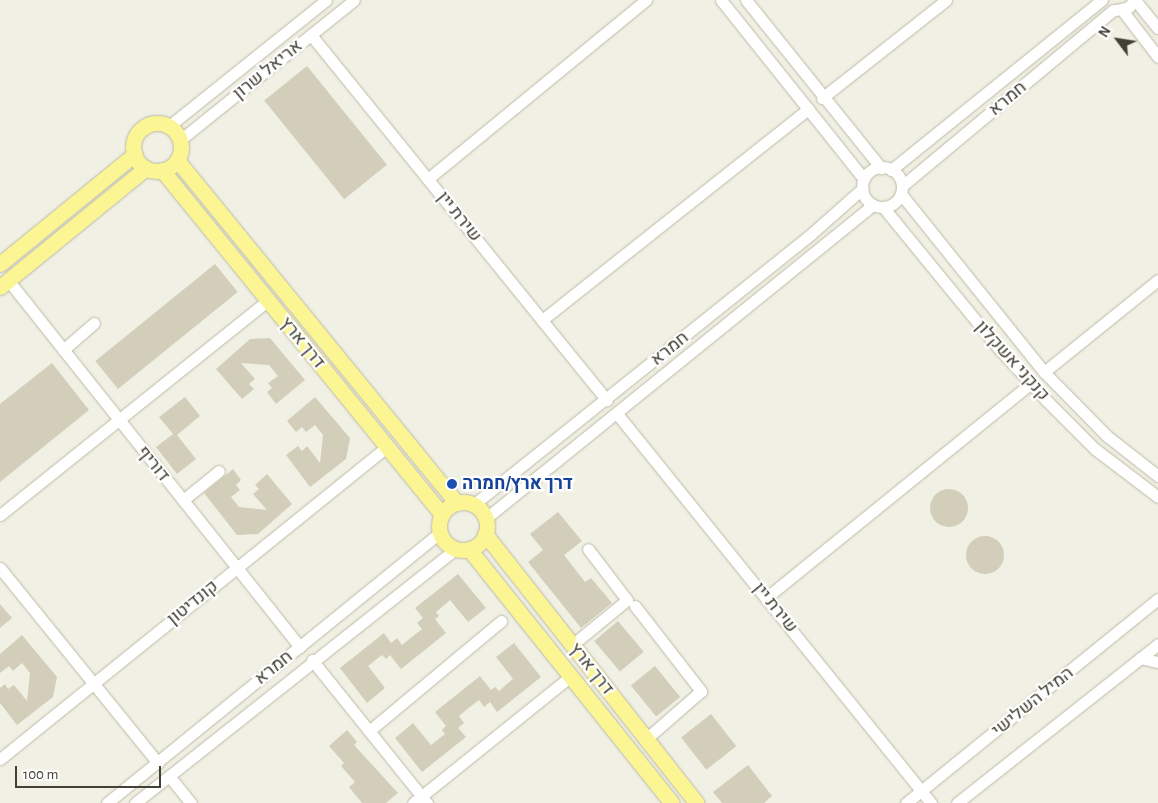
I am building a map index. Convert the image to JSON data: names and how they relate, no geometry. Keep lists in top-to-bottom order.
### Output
{
  "streets": {
    "main road": ["דרך ארץ"],
    "street": [
      "אריאל שרון",
      "חמרא",
      "שירת יין",
      "קנקני אשקלון",
      "דוריף",
      "קונדיטון",
      "המיל השלישי"
    ]
  },
  "crossings": [
    ["אריאל שרון", "שירת יין"],
    ["אריאל שרון", "דרך ארץ"],
    ["חמרא", "שירת יין"],
    ["חמרא", "דרך ארץ"],
    ["חמרא", "קנקני אשקלון"],
    ["חמרא", "דוריף"],
    ["שירת יין", "המיל השלישי"],
    ["דרך ארץ", "קונדיטון"],
    ["דוריף", "קונדיטון"]
  ],
  "places": ["דרך ארץ/חמרה"],
  "scale_bar": "100 m",
  "north": "top left"
}
